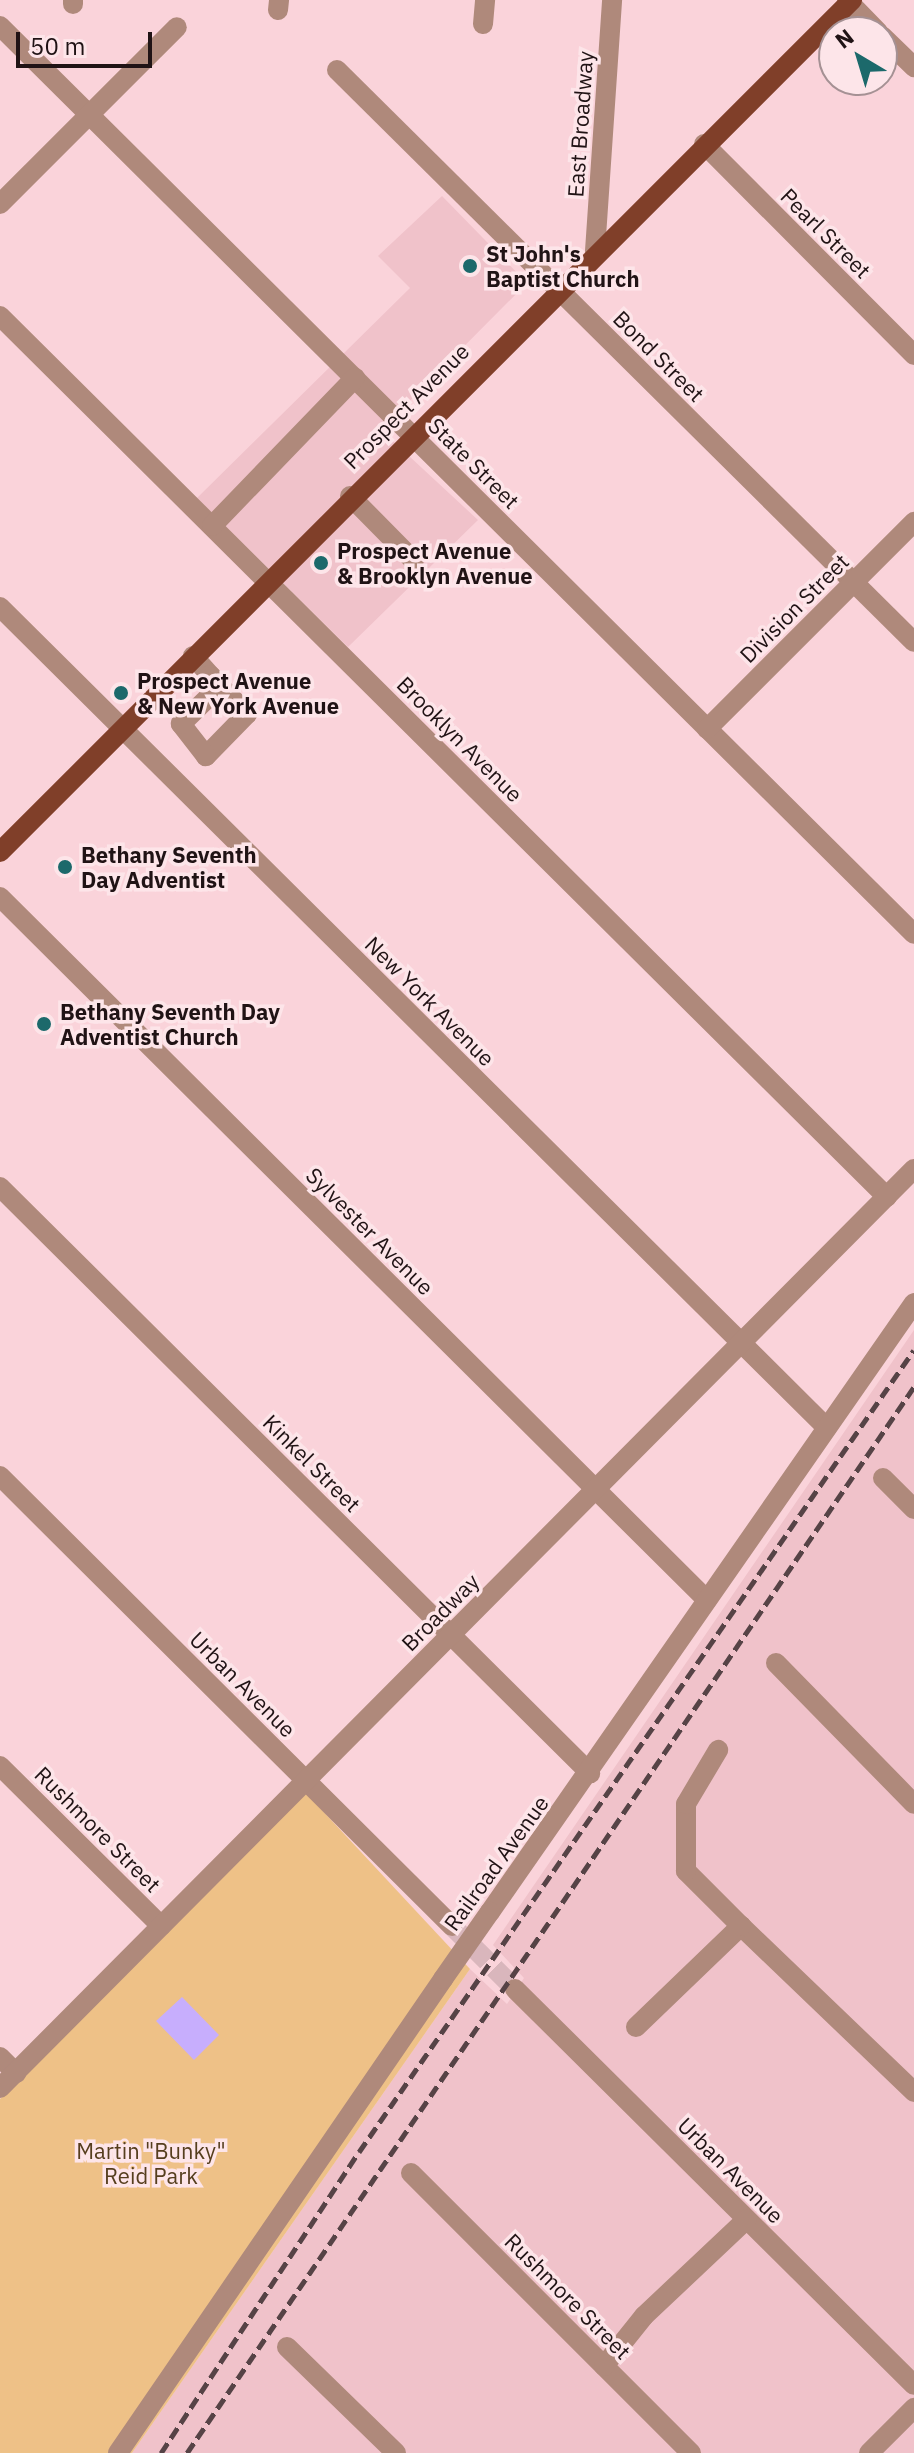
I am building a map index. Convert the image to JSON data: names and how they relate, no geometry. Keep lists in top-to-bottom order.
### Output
{
  "streets": {
    "main road": ["Prospect Avenue"],
    "street": [
      "East Broadway",
      "Pearl Street",
      "Bond Street",
      "State Street",
      "Division Street",
      "Brooklyn Avenue",
      "New York Avenue",
      "Sylvester Avenue",
      "Kinkel Street",
      "Broadway",
      "Urban Avenue",
      "Rushmore Street",
      "Railroad Avenue"
    ]
  },
  "crossings": [
    ["East Broadway", "Prospect Avenue"],
    ["Pearl Street", "Prospect Avenue"],
    ["Bond Street", "Prospect Avenue"],
    ["Bond Street", "Division Street"],
    ["Prospect Avenue", "State Street"],
    ["Prospect Avenue", "Brooklyn Avenue"],
    ["Prospect Avenue", "New York Avenue"],
    ["State Street", "Division Street"],
    ["Brooklyn Avenue", "Broadway"],
    ["New York Avenue", "Broadway"],
    ["New York Avenue", "Railroad Avenue"],
    ["Sylvester Avenue", "Broadway"],
    ["Sylvester Avenue", "Railroad Avenue"],
    ["Kinkel Street", "Broadway"],
    ["Kinkel Street", "Railroad Avenue"],
    ["Broadway", "Urban Avenue"],
    ["Broadway", "Rushmore Street"]
  ],
  "parks": ["Martin \"Bunky\" Reid Park"],
  "places": [
    "St John's Baptist Church",
    "Prospect Avenue & Brooklyn Avenue",
    "Prospect Avenue & New York Avenue",
    "Bethany Seventh Day Adventist",
    "Bethany Seventh Day Adventist Church"
  ],
  "scale_bar": "50 m",
  "north": "top left"
}
